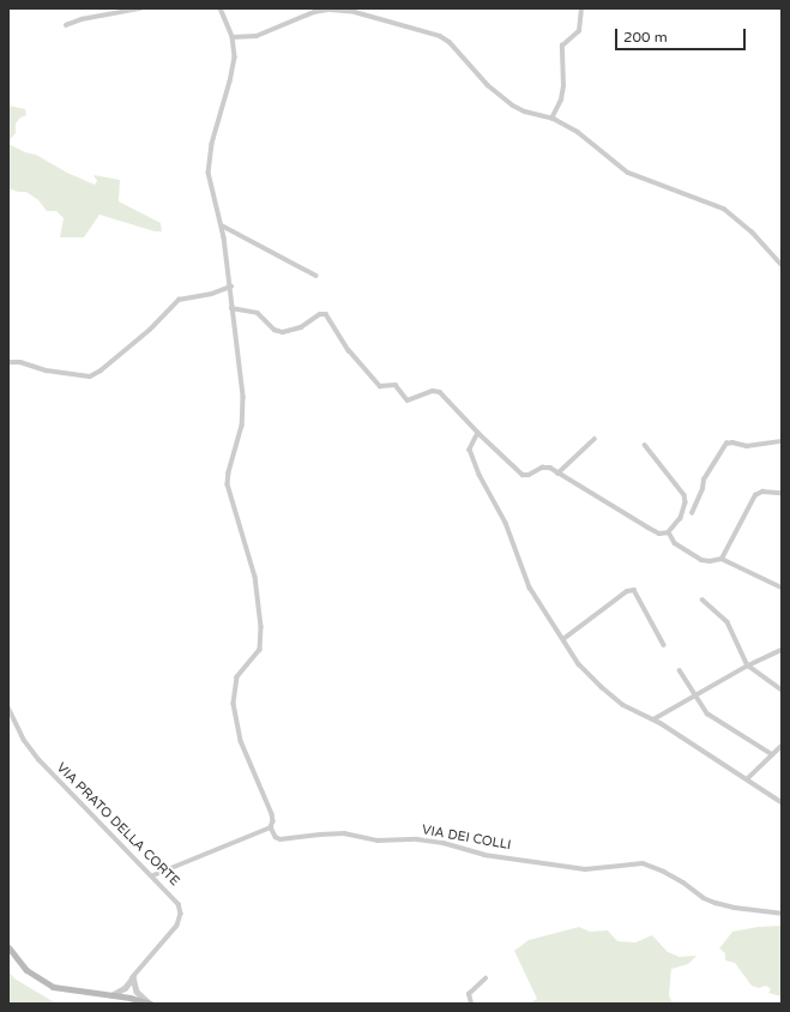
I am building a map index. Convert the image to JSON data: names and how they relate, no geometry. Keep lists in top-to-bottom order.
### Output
{
  "streets": {
    "street": ["VIA PRATO DELLA CORTE", "VIA DEI COLLI"]
  },
  "scale_bar": "200 m"
}
